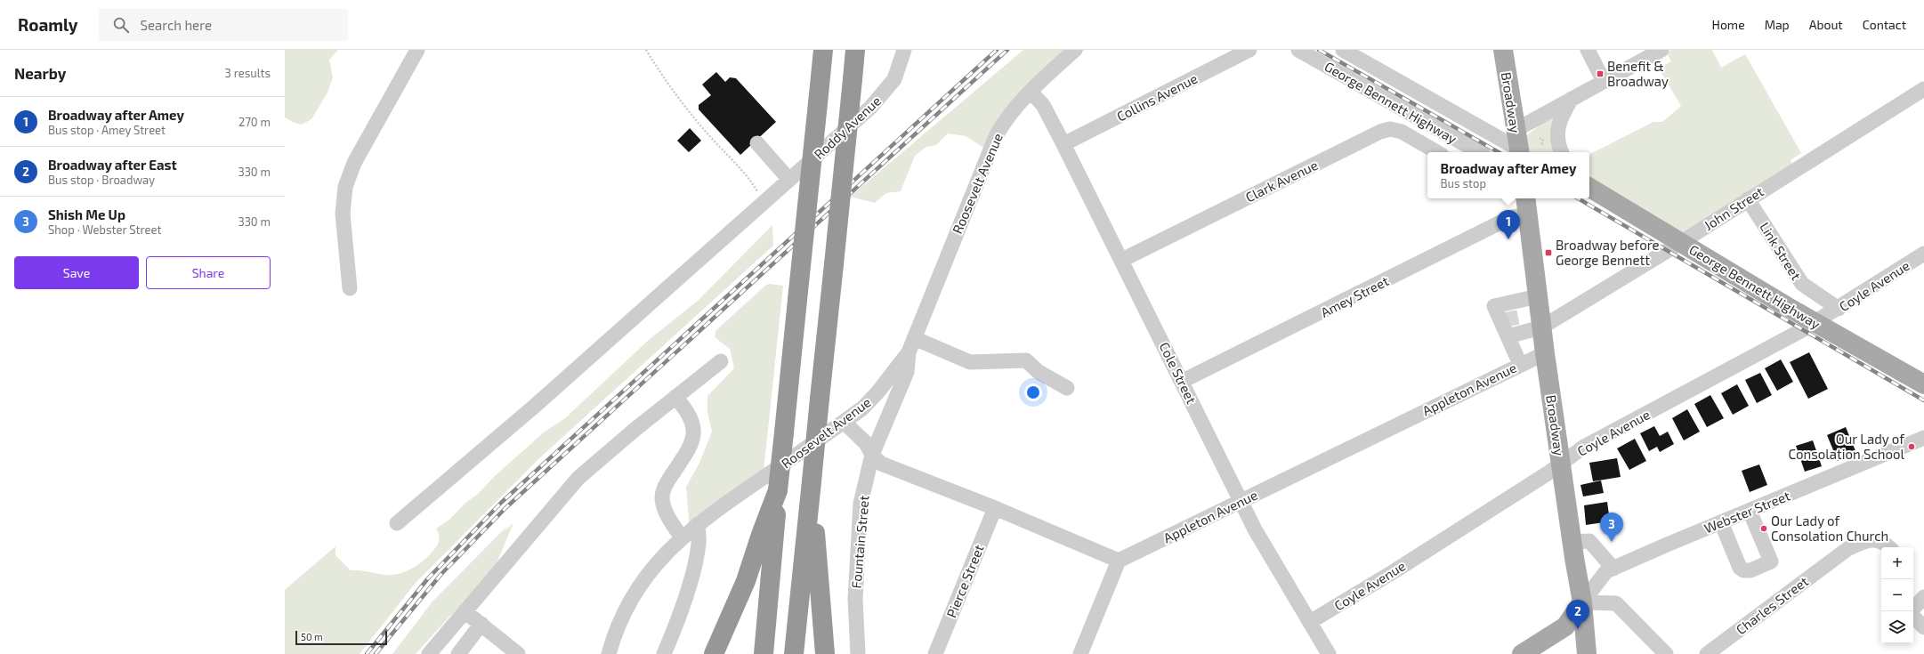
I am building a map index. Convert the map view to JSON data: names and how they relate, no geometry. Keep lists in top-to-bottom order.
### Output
{
  "streets": {
    "main road": ["George Bennett Highway", "Broadway"],
    "street": [
      "Collins Avenue",
      "Roddy Avenue",
      "Clark Avenue",
      "Roosevelt Avenue",
      "John Street",
      "Link Street",
      "Coyle Avenue",
      "Amey Street",
      "Cole Street",
      "Appleton Avenue",
      "Webster Street",
      "Fountain Street",
      "Pierce Street",
      "Charles Street"
    ]
  },
  "crossings": [
    ["Collins Avenue", "Cole Street"],
    ["George Bennett Highway", "Broadway"],
    ["George Bennett Highway", "John Street"],
    ["George Bennett Highway", "Coyle Avenue"],
    ["Broadway", "John Street"],
    ["Broadway", "Coyle Avenue"],
    ["Broadway", "Amey Street"],
    ["Broadway", "Appleton Avenue"],
    ["Broadway", "Webster Street"],
    ["Clark Avenue", "Cole Street"],
    ["Roosevelt Avenue", "Cole Street"],
    ["Roosevelt Avenue", "Fountain Street"],
    ["John Street", "Link Street"],
    ["Link Street", "Coyle Avenue"],
    ["Coyle Avenue", "Cole Street"],
    ["Amey Street", "Cole Street"],
    ["Cole Street", "Appleton Avenue"]
  ],
  "places": {
    "transit": ["Benefit & Broadway", "Broadway before George Bennett"],
    "other": ["Our Lady of Consolation School", "Our Lady of Consolation Church"]
  },
  "scale_bar": "50 m",
  "page": {
    "header": "Roamly",
    "search": "Search here",
    "nav": [
      "Home",
      "Map",
      "About",
      "Contact"
    ],
    "heading": ["Nearby", "3 results"],
    "list": [
      {
        "mark": "1",
        "name": "Broadway after Amey",
        "note": "Bus stop · Amey Street",
        "value": "270 m"
      },
      {
        "mark": "2",
        "name": "Broadway after East",
        "note": "Bus stop · Broadway",
        "value": "330 m"
      },
      {
        "mark": "3",
        "name": "Shish Me Up",
        "note": "Shop · Webster Street",
        "value": "330 m"
      }
    ],
    "popup": ["Broadway after Amey", "Bus stop"],
    "pins": ["1", "3", "2"],
    "buttons": ["Save", "Share"],
    "map_buttons": ["+", "−"],
    "scale": "50 m"
  }
}
